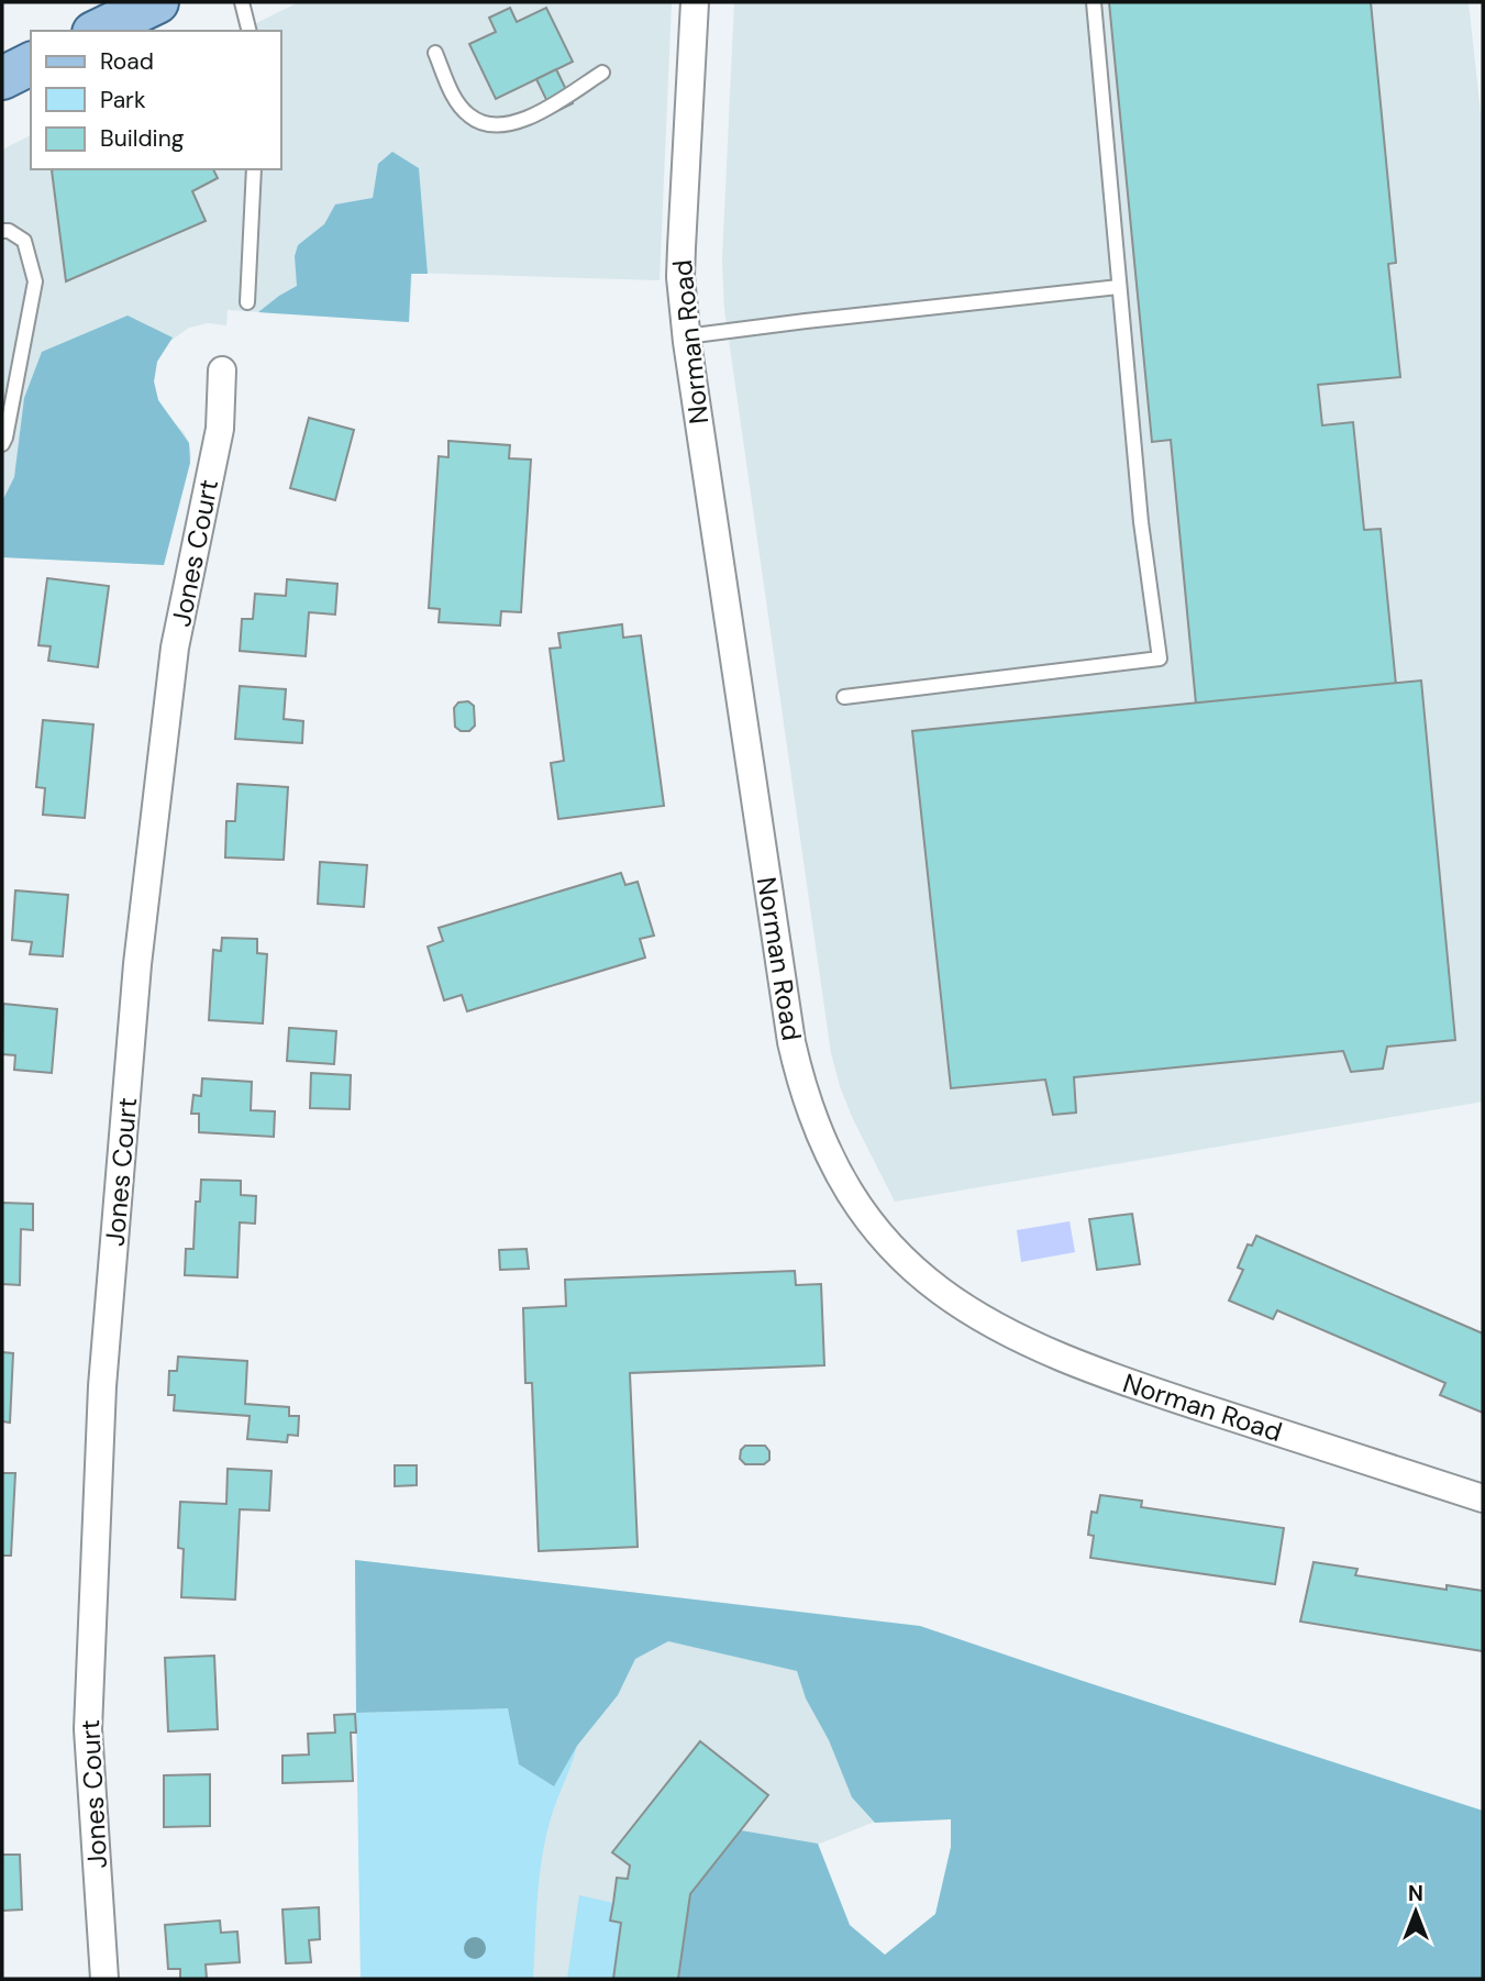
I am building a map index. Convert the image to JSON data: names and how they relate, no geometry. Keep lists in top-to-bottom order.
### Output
{
  "streets": {
    "street": ["Norman Road", "Jones Court"]
  },
  "legend": ["Road", "Park", "Building"],
  "north": "top"
}
